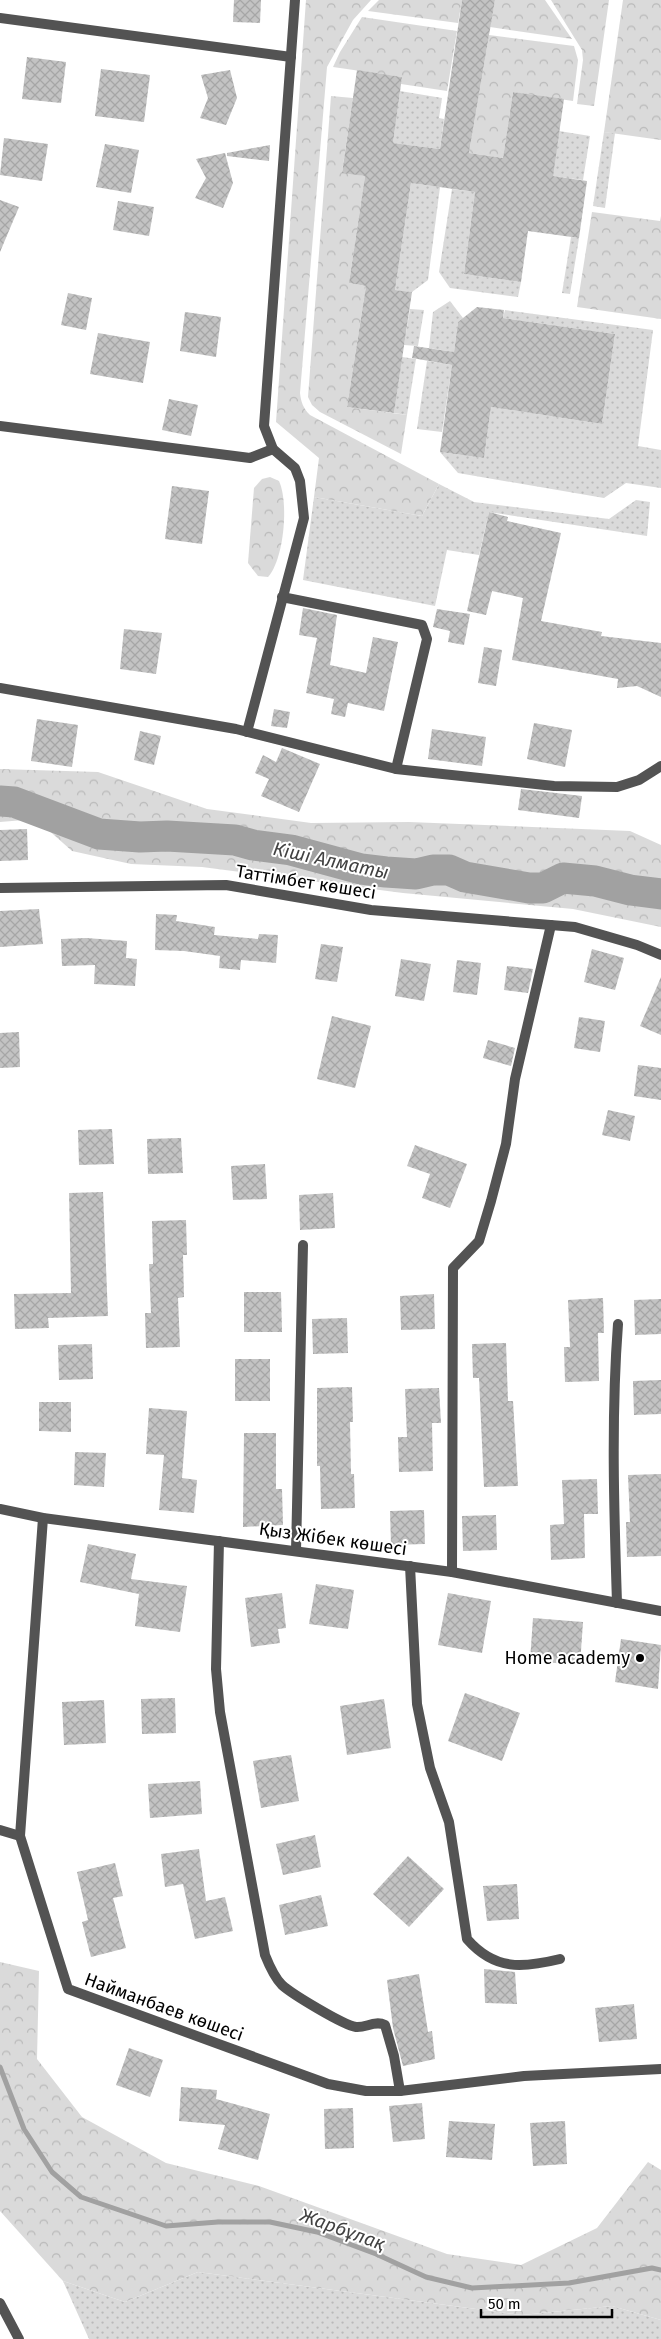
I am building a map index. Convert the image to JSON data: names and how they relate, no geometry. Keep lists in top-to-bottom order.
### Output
{
  "streets": {
    "street": ["Таттімбет көшесі", "Қыз Жібек көшесі", "Найманбаев көшесі"]
  },
  "crossings": [
    ["Қыз Жібек көшесі", "Найманбаев көшесі"]
  ],
  "water": ["Кіші Алматы", "Жарбұлақ"],
  "places": ["Home academy"],
  "scale_bar": "50 m"
}
